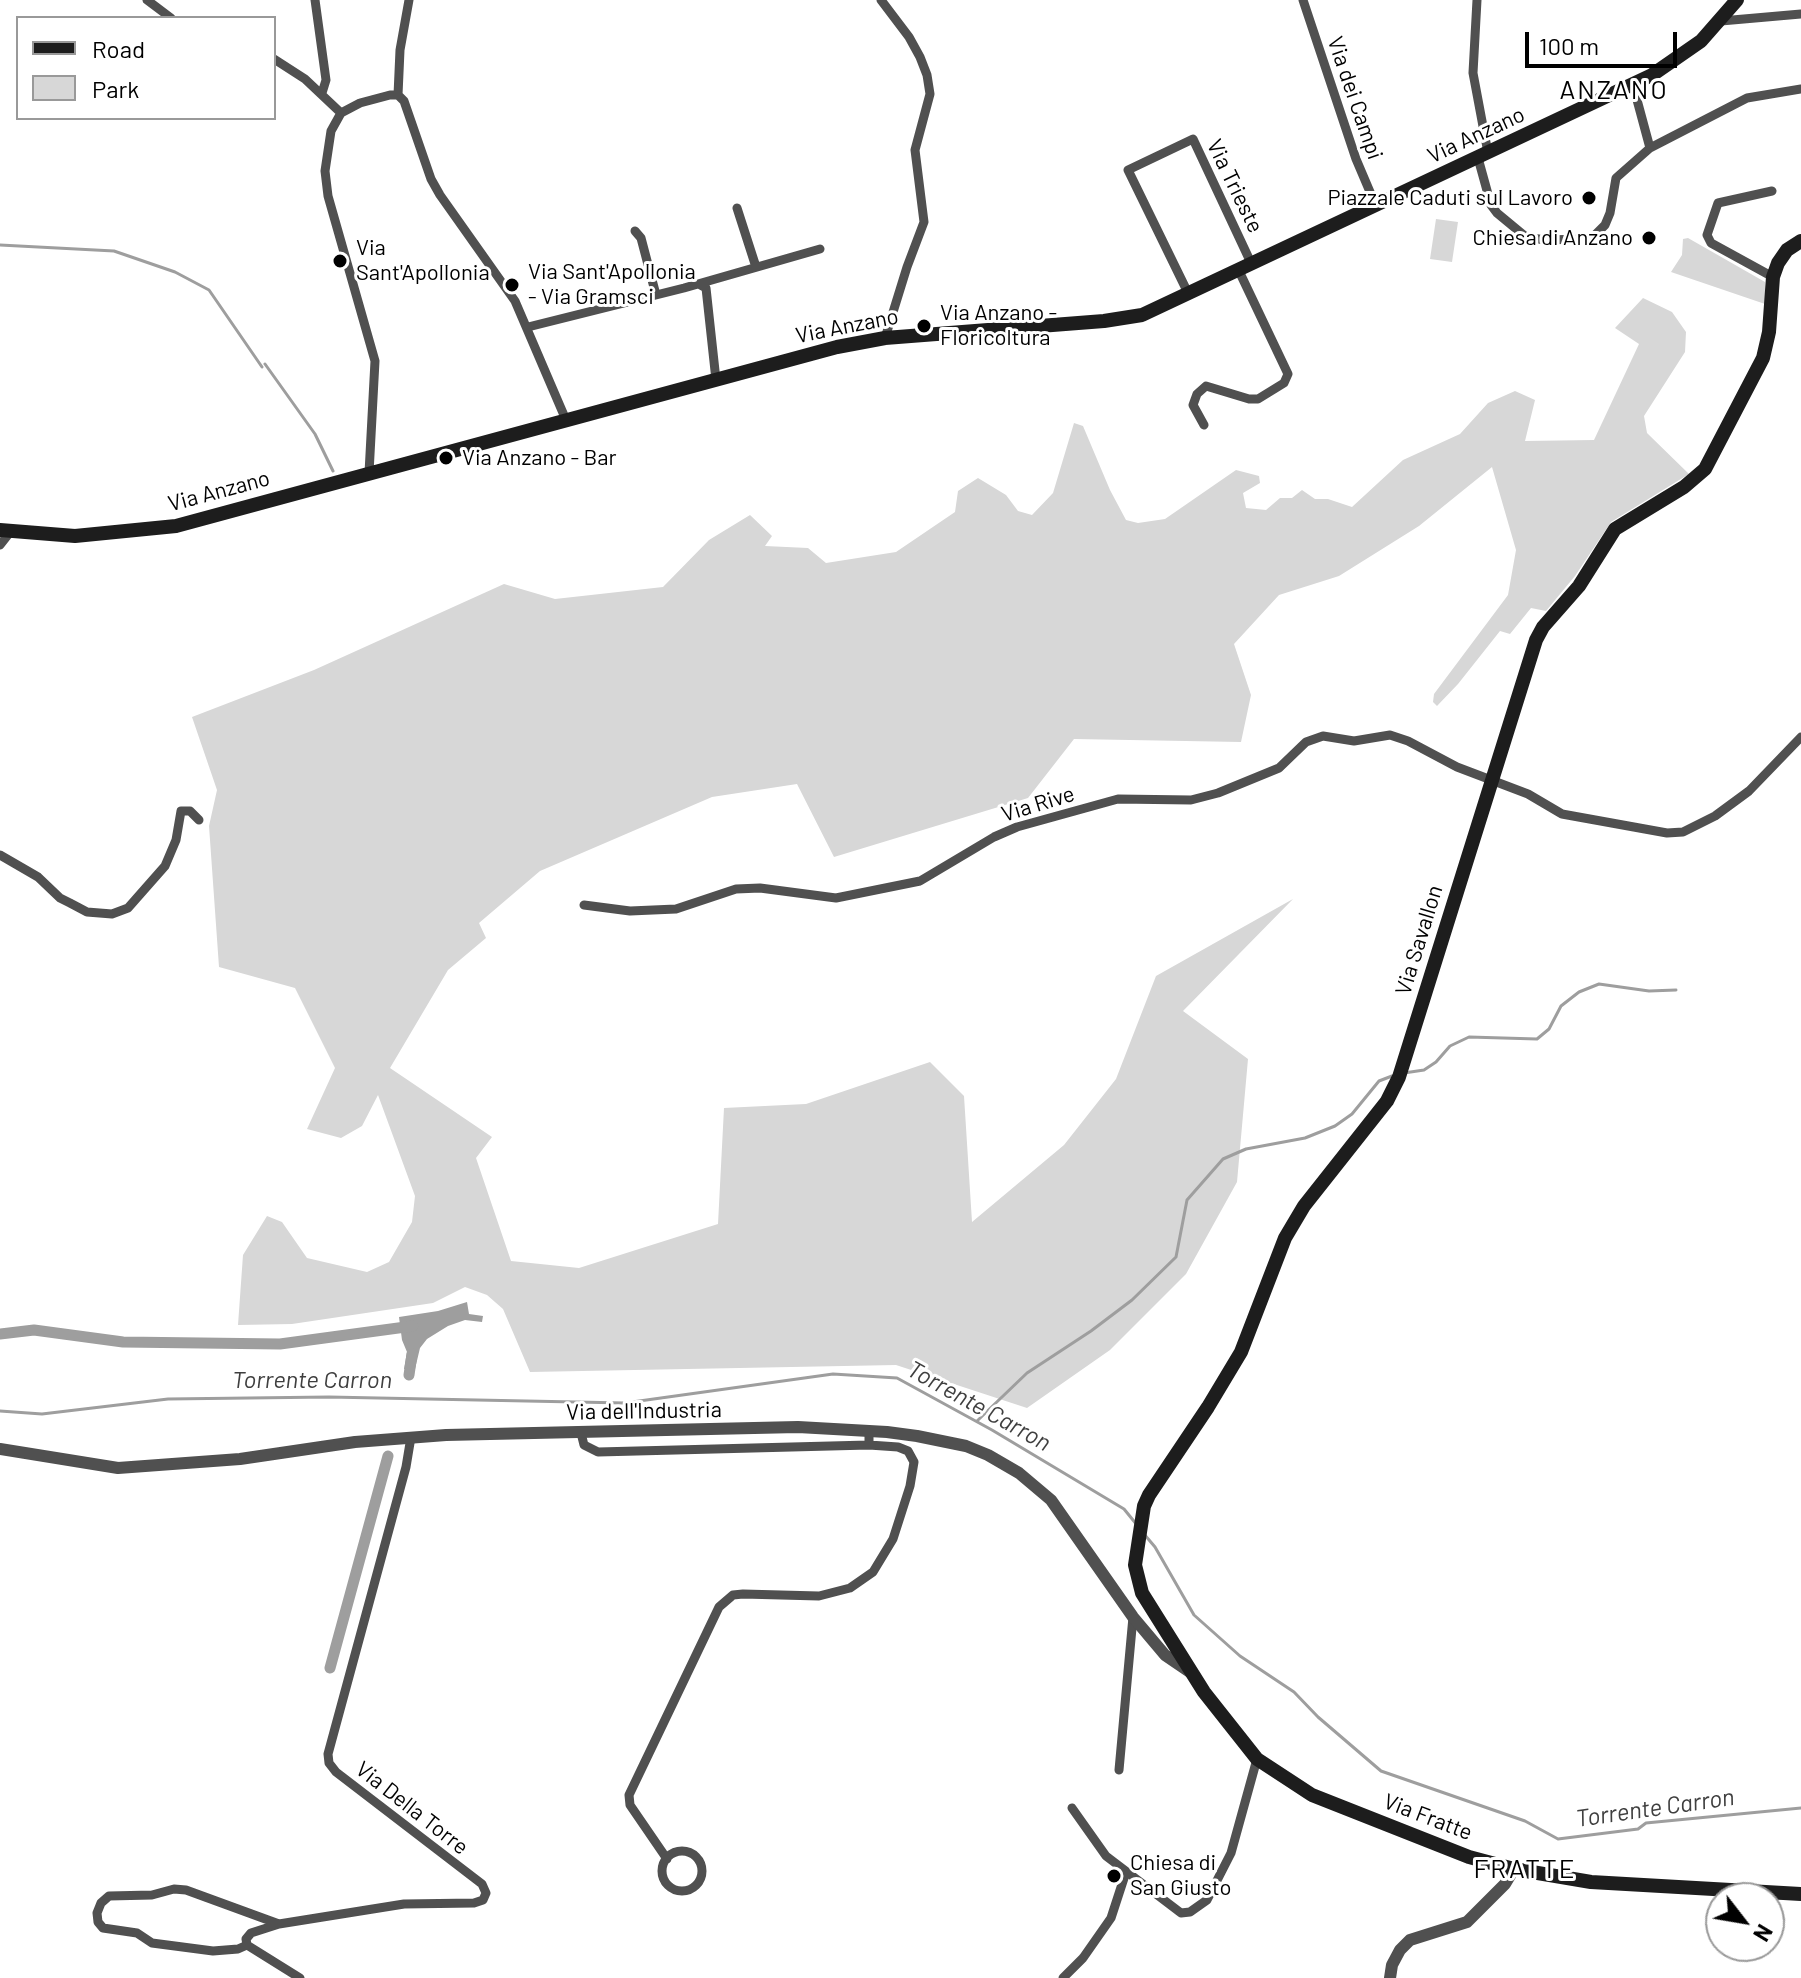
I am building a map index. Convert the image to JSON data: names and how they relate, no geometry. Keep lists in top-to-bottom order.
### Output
{
  "streets": {
    "main road": ["Via Anzano", "Via Savallon", "Via Fratte"],
    "street": [
      "Via dei Campi",
      "Via Trieste",
      "Via Rive",
      "Via dell'Industria",
      "Via Della Torre"
    ]
  },
  "crossings": [
    ["Via dei Campi", "Via Anzano"],
    ["Via Anzano", "Via Trieste"],
    ["Via Rive", "Via Savallon"],
    ["Via Savallon", "Via dell'Industria"],
    ["Via Savallon", "Via Fratte"],
    ["Via dell'Industria", "Via Della Torre"],
    ["Via dell'Industria", "Via Fratte"]
  ],
  "districts": ["ANZANO", "FRATTE"],
  "water": ["Torrente Carron"],
  "places": [
    "Piazzale Caduti sul Lavoro",
    "Chiesa di Anzano",
    "Via Sant'Apollonia",
    "Via Sant'Apollonia - Via Gramsci",
    "Via Anzano - Floricoltura",
    "Via Anzano - Bar",
    "Chiesa di San Giusto"
  ],
  "legend": ["Road", "Park"],
  "scale_bar": "100 m",
  "north": "bottom right"
}
